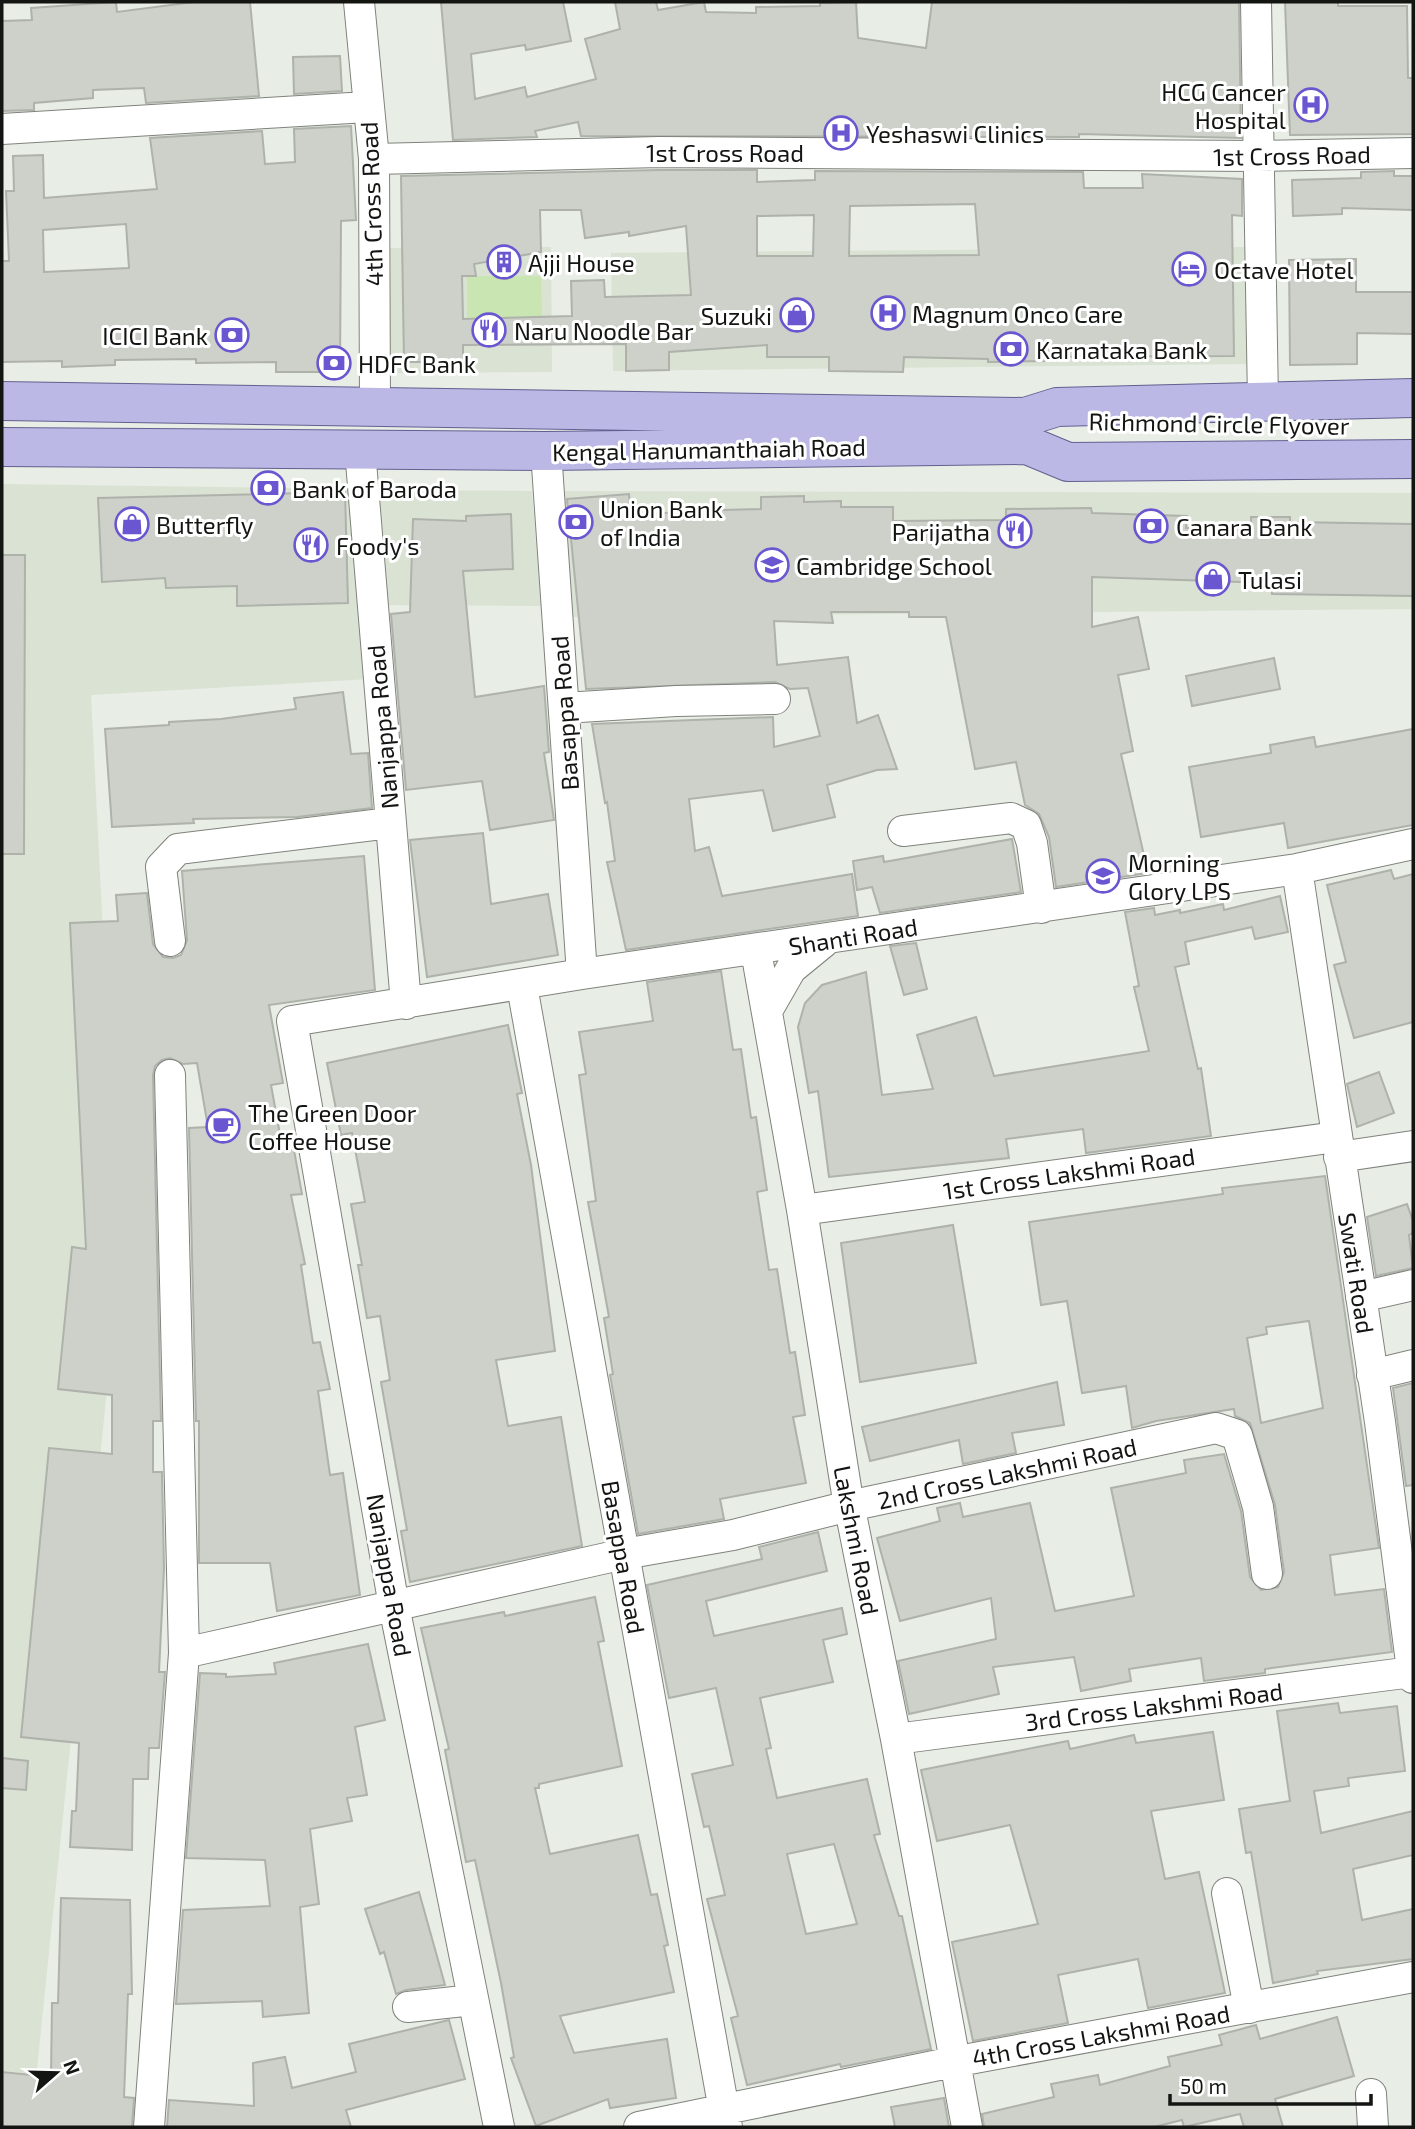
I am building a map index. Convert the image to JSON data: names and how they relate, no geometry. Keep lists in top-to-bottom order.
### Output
{
  "streets": {
    "main road": ["Richmond Circle Flyover", "Kengal Hanumanthaiah Road"],
    "street": [
      "1st Cross Road",
      "4th Cross Road",
      "Basappa Road",
      "Nanjappa Road",
      "Shanti Road",
      "1st Cross Lakshmi Road",
      "Swati Road",
      "2nd Cross Lakshmi Road",
      "Lakshmi Road",
      "3rd Cross Lakshmi Road",
      "4th Cross Lakshmi Road"
    ]
  },
  "crossings": [
    ["1st Cross Road", "4th Cross Road"],
    ["4th Cross Road", "Kengal Hanumanthaiah Road"],
    ["Richmond Circle Flyover", "Kengal Hanumanthaiah Road"],
    ["Kengal Hanumanthaiah Road", "Basappa Road"],
    ["Kengal Hanumanthaiah Road", "Nanjappa Road"],
    ["Basappa Road", "Shanti Road"],
    ["Basappa Road", "2nd Cross Lakshmi Road"],
    ["Basappa Road", "4th Cross Lakshmi Road"],
    ["Nanjappa Road", "Shanti Road"],
    ["Nanjappa Road", "2nd Cross Lakshmi Road"],
    ["Shanti Road", "Swati Road"],
    ["Shanti Road", "Lakshmi Road"],
    ["1st Cross Lakshmi Road", "Swati Road"],
    ["1st Cross Lakshmi Road", "Lakshmi Road"],
    ["Swati Road", "3rd Cross Lakshmi Road"],
    ["2nd Cross Lakshmi Road", "Lakshmi Road"],
    ["Lakshmi Road", "3rd Cross Lakshmi Road"],
    ["Lakshmi Road", "4th Cross Lakshmi Road"]
  ],
  "places": {
    "hospital": ["HCG Cancer Hospital", "Yeshaswi Clinics", "Magnum Onco Care"],
    "building": ["Ajji House"],
    "hotel": ["Octave Hotel"],
    "shop": ["Suzuki", "Butterfly", "Tulasi"],
    "restaurant": ["Naru Noodle Bar", "Parijatha", "Foody's"],
    "bank": [
      "ICICI Bank",
      "Karnataka Bank",
      "HDFC Bank",
      "Bank of Baroda",
      "Union Bank of India",
      "Canara Bank"
    ],
    "school or university": ["Cambridge School", "Morning Glory LPS"],
    "cafe": ["The Green Door Coffee House"]
  },
  "scale_bar": "50 m",
  "north": "right"
}
